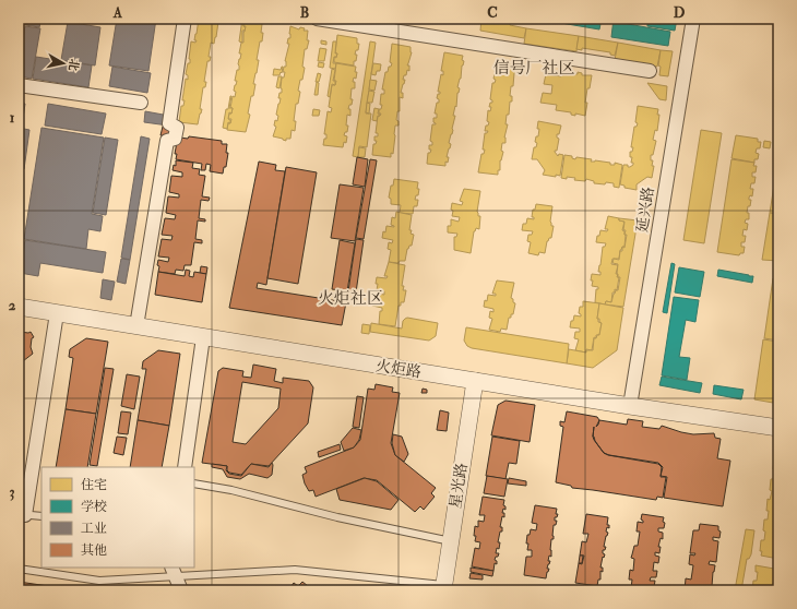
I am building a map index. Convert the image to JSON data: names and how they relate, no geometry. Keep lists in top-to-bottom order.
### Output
{
  "streets": {
    "street": ["延兴路", "火炬路", "星光路"]
  },
  "crossings": [
    ["延兴路", "火炬路"],
    ["火炬路", "星光路"]
  ],
  "districts": ["信号厂社区", "火炬社区"],
  "legend": [
    "住宅",
    "学校",
    "工业",
    "其他"
  ],
  "north": "right",
  "grid": {
    "columns": [
      "A",
      "B",
      "C",
      "D"
    ],
    "rows": ["1", "2", "3"]
  }
}
